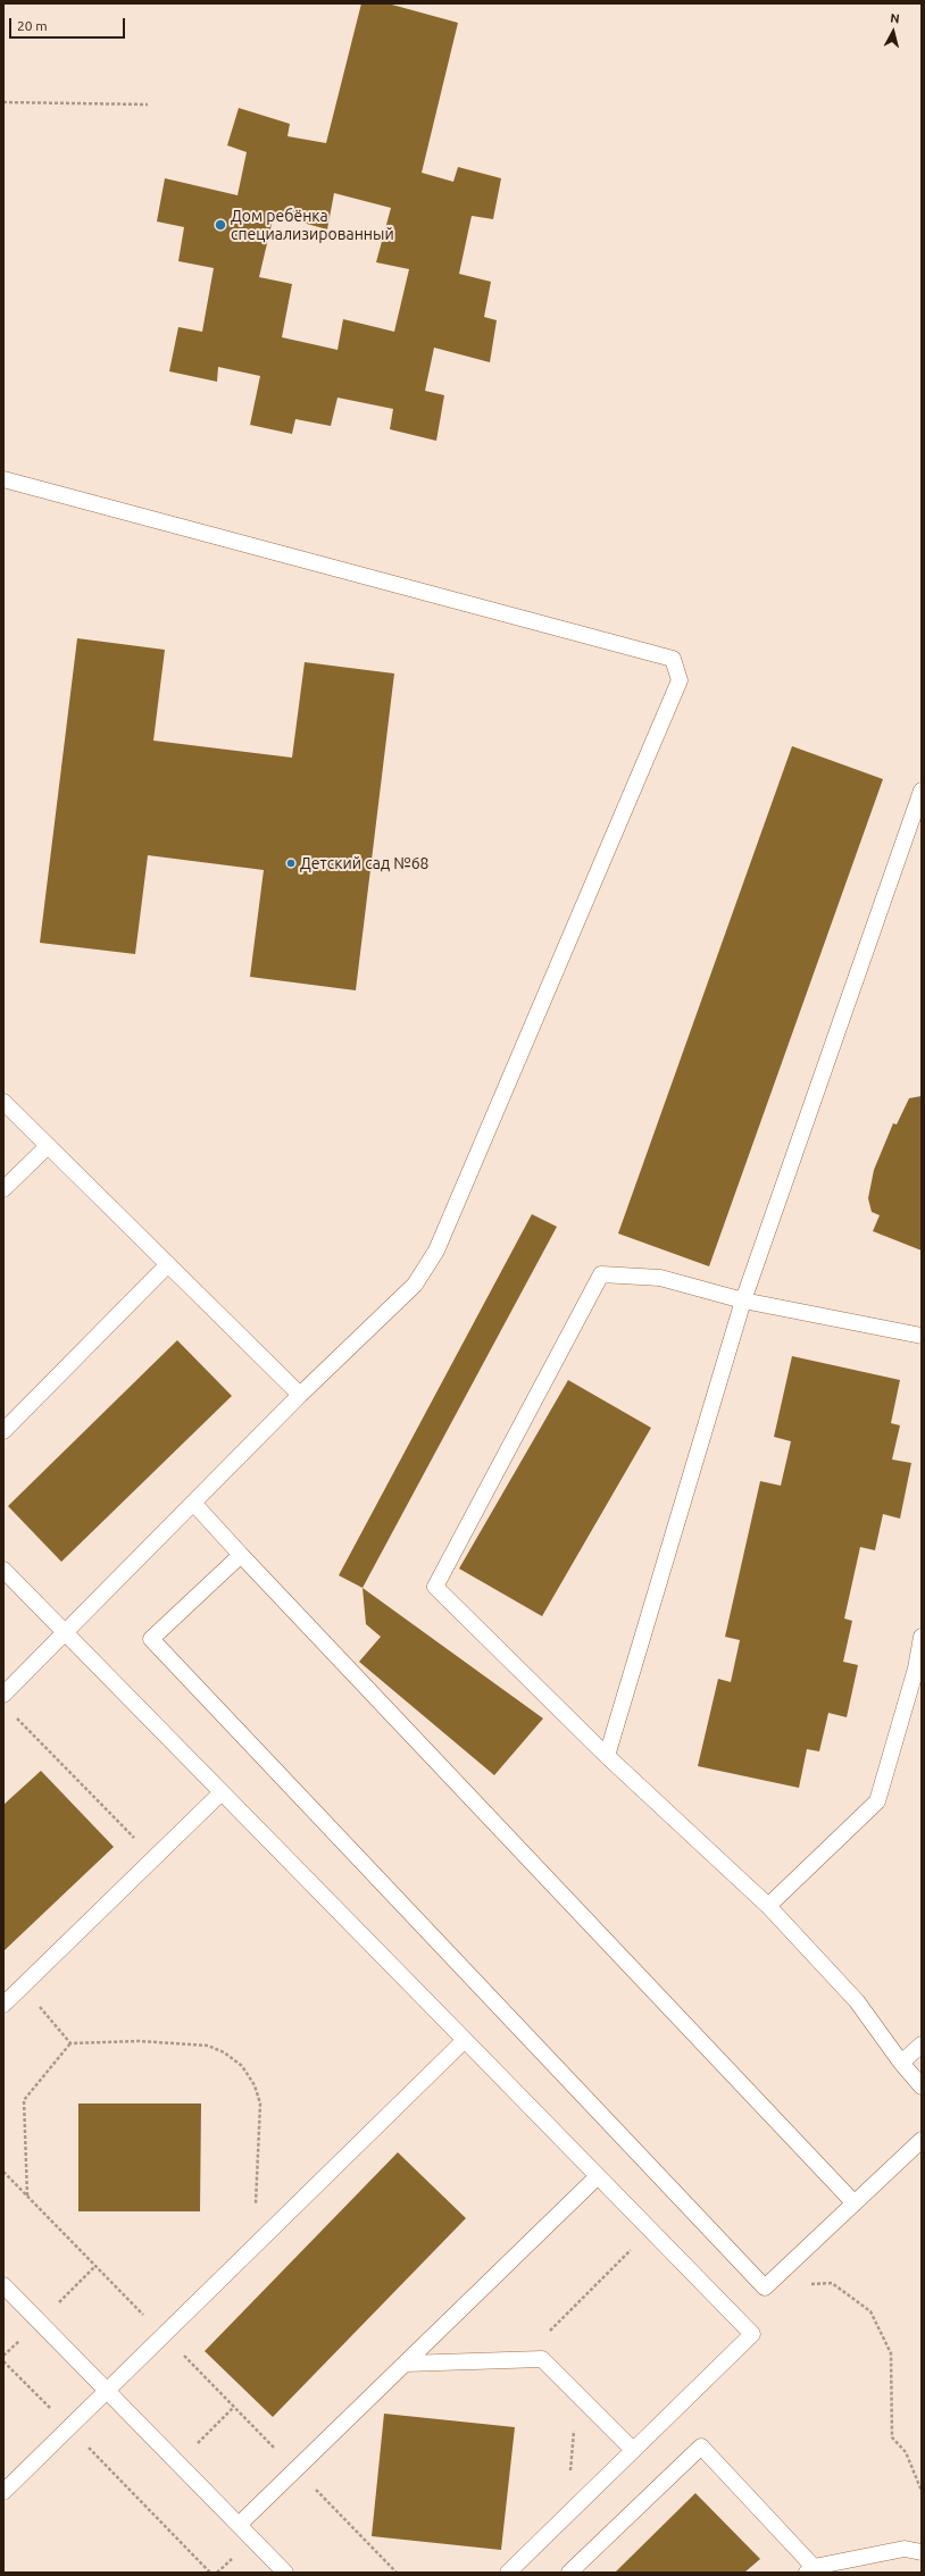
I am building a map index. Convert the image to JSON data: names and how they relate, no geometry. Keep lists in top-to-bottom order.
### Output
{
  "places": ["Дом ребёнка специализированный", "Детский сад №68"],
  "scale_bar": "20 m",
  "north": "top"
}
